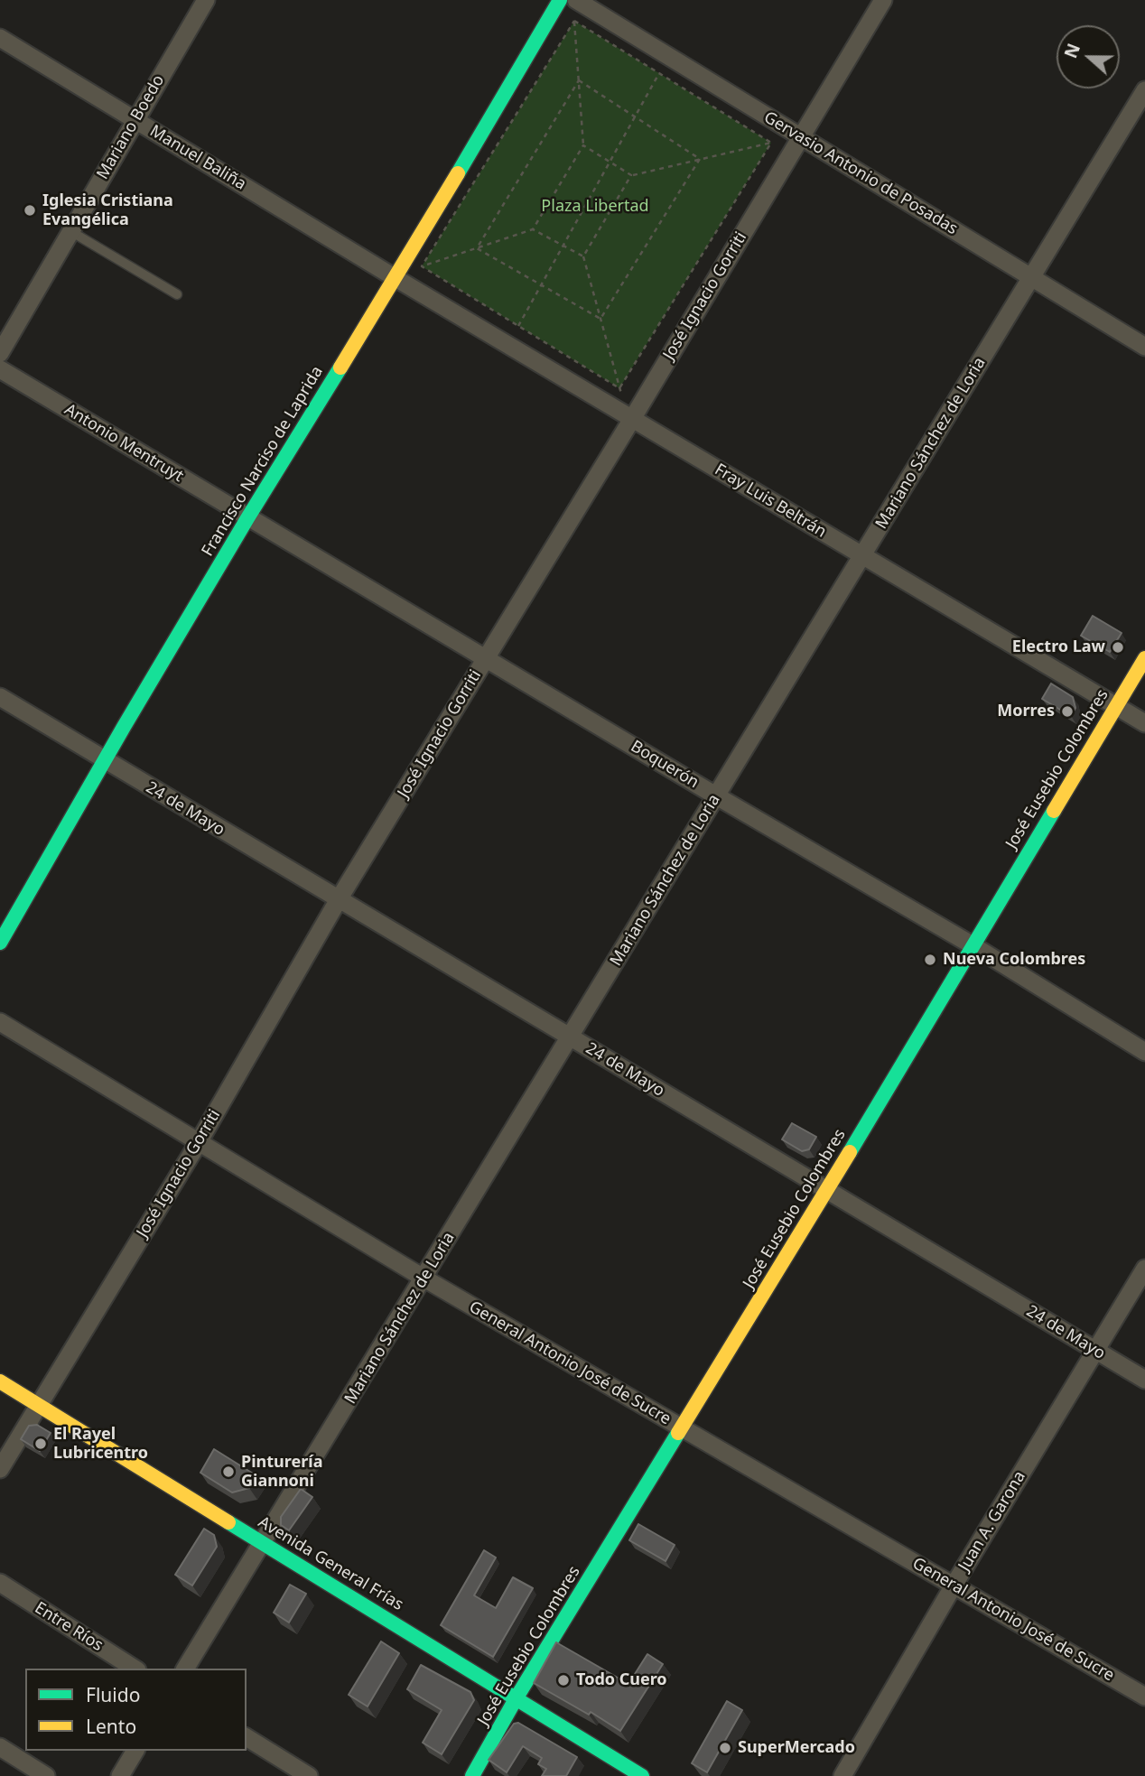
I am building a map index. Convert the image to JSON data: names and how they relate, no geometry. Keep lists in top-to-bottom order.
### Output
{
  "streets": {
    "street": [
      "Mariano Boedo",
      "Manuel Baliña",
      "Gervasio Antonio de Posadas",
      "José Ignacio Gorriti",
      "Antonio Mentruyt",
      "Mariano Sánchez de Loria",
      "Francisco Narciso de Laprida",
      "Fray Luis Beltrán",
      "Boquerón",
      "José Eusebio Colombres",
      "24 de Mayo",
      "General Antonio José de Sucre",
      "Juan A. Garona",
      "Avenida General Frías",
      "Entre Ríos"
    ]
  },
  "crossings": [
    ["Mariano Boedo", "Manuel Baliña"],
    ["Manuel Baliña", "Francisco Narciso de Laprida"],
    ["Manuel Baliña", "Fray Luis Beltrán"],
    ["Gervasio Antonio de Posadas", "José Ignacio Gorriti"],
    ["Gervasio Antonio de Posadas", "Mariano Sánchez de Loria"],
    ["José Ignacio Gorriti", "Fray Luis Beltrán"],
    ["José Ignacio Gorriti", "Boquerón"],
    ["José Ignacio Gorriti", "24 de Mayo"],
    ["José Ignacio Gorriti", "General Antonio José de Sucre"],
    ["José Ignacio Gorriti", "Avenida General Frías"],
    ["Antonio Mentruyt", "Francisco Narciso de Laprida"],
    ["Antonio Mentruyt", "Boquerón"],
    ["Mariano Sánchez de Loria", "Fray Luis Beltrán"],
    ["Mariano Sánchez de Loria", "Boquerón"],
    ["Mariano Sánchez de Loria", "24 de Mayo"],
    ["Mariano Sánchez de Loria", "General Antonio José de Sucre"],
    ["Mariano Sánchez de Loria", "Avenida General Frías"],
    ["Francisco Narciso de Laprida", "Fray Luis Beltrán"],
    ["Francisco Narciso de Laprida", "Boquerón"],
    ["Francisco Narciso de Laprida", "24 de Mayo"],
    ["Fray Luis Beltrán", "José Eusebio Colombres"],
    ["Boquerón", "José Eusebio Colombres"],
    ["José Eusebio Colombres", "24 de Mayo"],
    ["José Eusebio Colombres", "General Antonio José de Sucre"],
    ["José Eusebio Colombres", "Avenida General Frías"],
    ["24 de Mayo", "Juan A. Garona"],
    ["General Antonio José de Sucre", "Juan A. Garona"]
  ],
  "parks": ["Plaza Libertad"],
  "places": [
    "Iglesia Cristiana Evangélica",
    "Electro Law",
    "Morres",
    "Nueva Colombres",
    "El Rayel Lubricentro",
    "Pinturería Giannoni",
    "Todo Cuero",
    "SuperMercado"
  ],
  "legend": ["Fluido", "Lento"],
  "north": "left"
}
